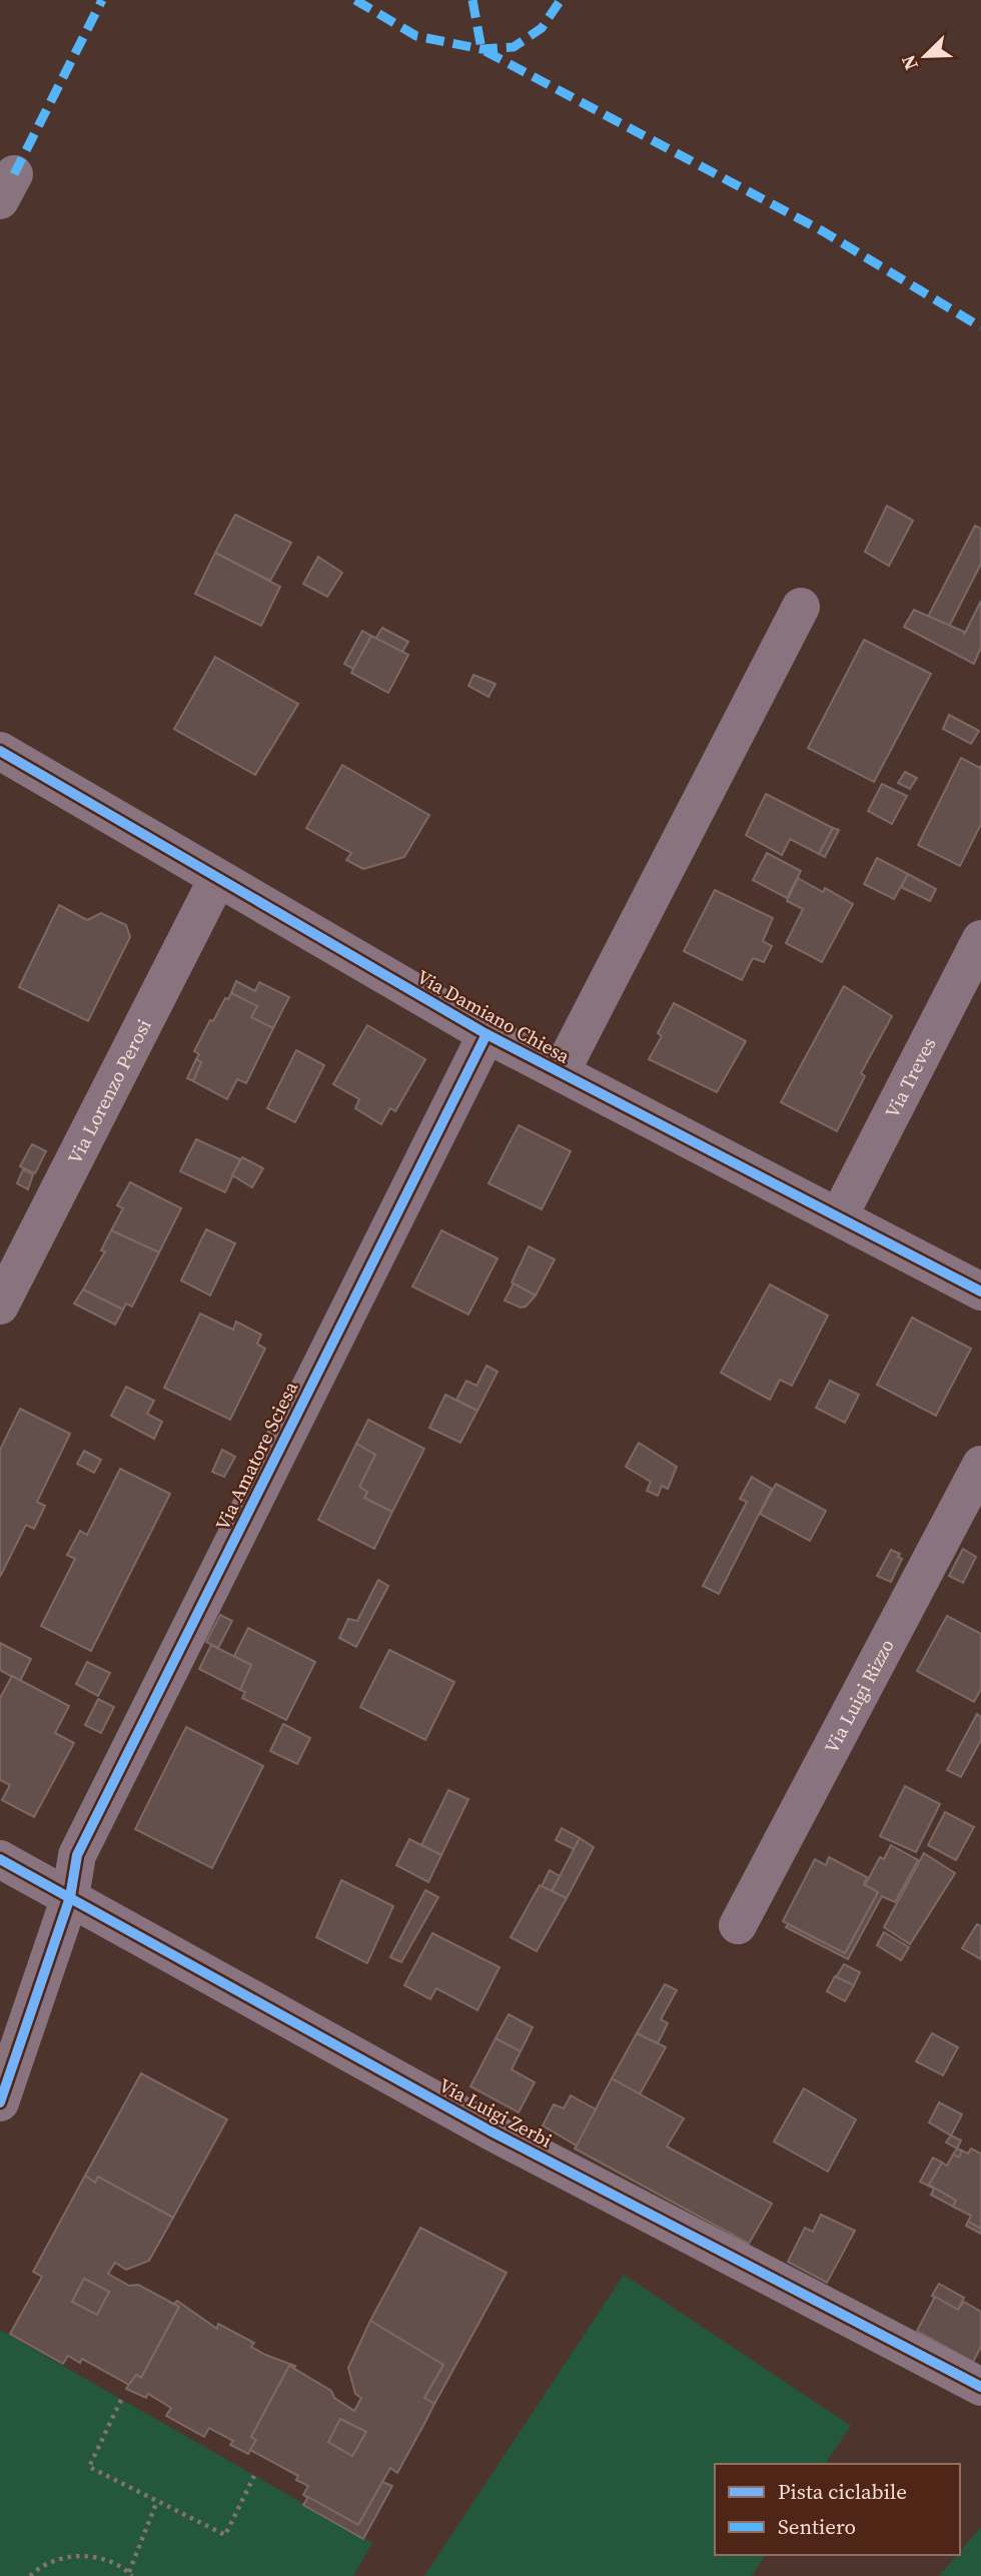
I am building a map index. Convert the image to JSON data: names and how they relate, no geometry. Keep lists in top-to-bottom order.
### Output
{
  "streets": {
    "street": [
      "Via Damiano Chiesa",
      "Via Treves",
      "Via Lorenzo Perosi",
      "Via Amatore Sciesa",
      "Via Luigi Rizzo",
      "Via Luigi Zerbi"
    ]
  },
  "crossings": [
    ["Via Damiano Chiesa", "Via Treves"],
    ["Via Damiano Chiesa", "Via Lorenzo Perosi"],
    ["Via Damiano Chiesa", "Via Amatore Sciesa"],
    ["Via Amatore Sciesa", "Via Luigi Zerbi"]
  ],
  "legend": ["Pista ciclabile", "Sentiero"],
  "north": "bottom left"
}
